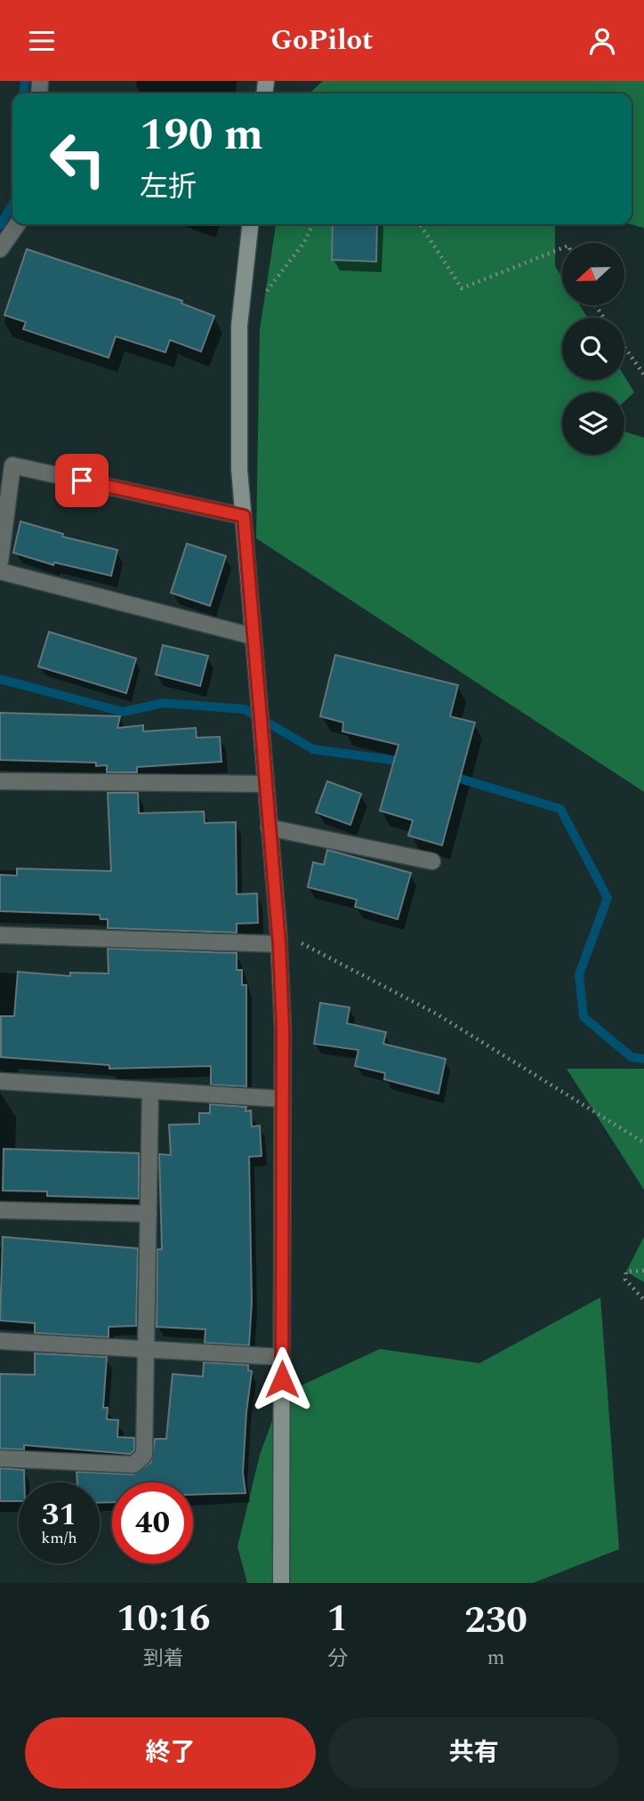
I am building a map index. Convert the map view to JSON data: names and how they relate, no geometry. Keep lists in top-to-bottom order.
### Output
{
  "north": "left",
  "page": {
    "header": "GoPilot",
    "turn": ["190 m", "左折"],
    "speed": "31 km/h",
    "limit": "40",
    "eta": [
      "10:16",
      "到着",
      "1",
      "分",
      "230",
      "m"
    ],
    "buttons": ["終了", "共有"]
  }
}
